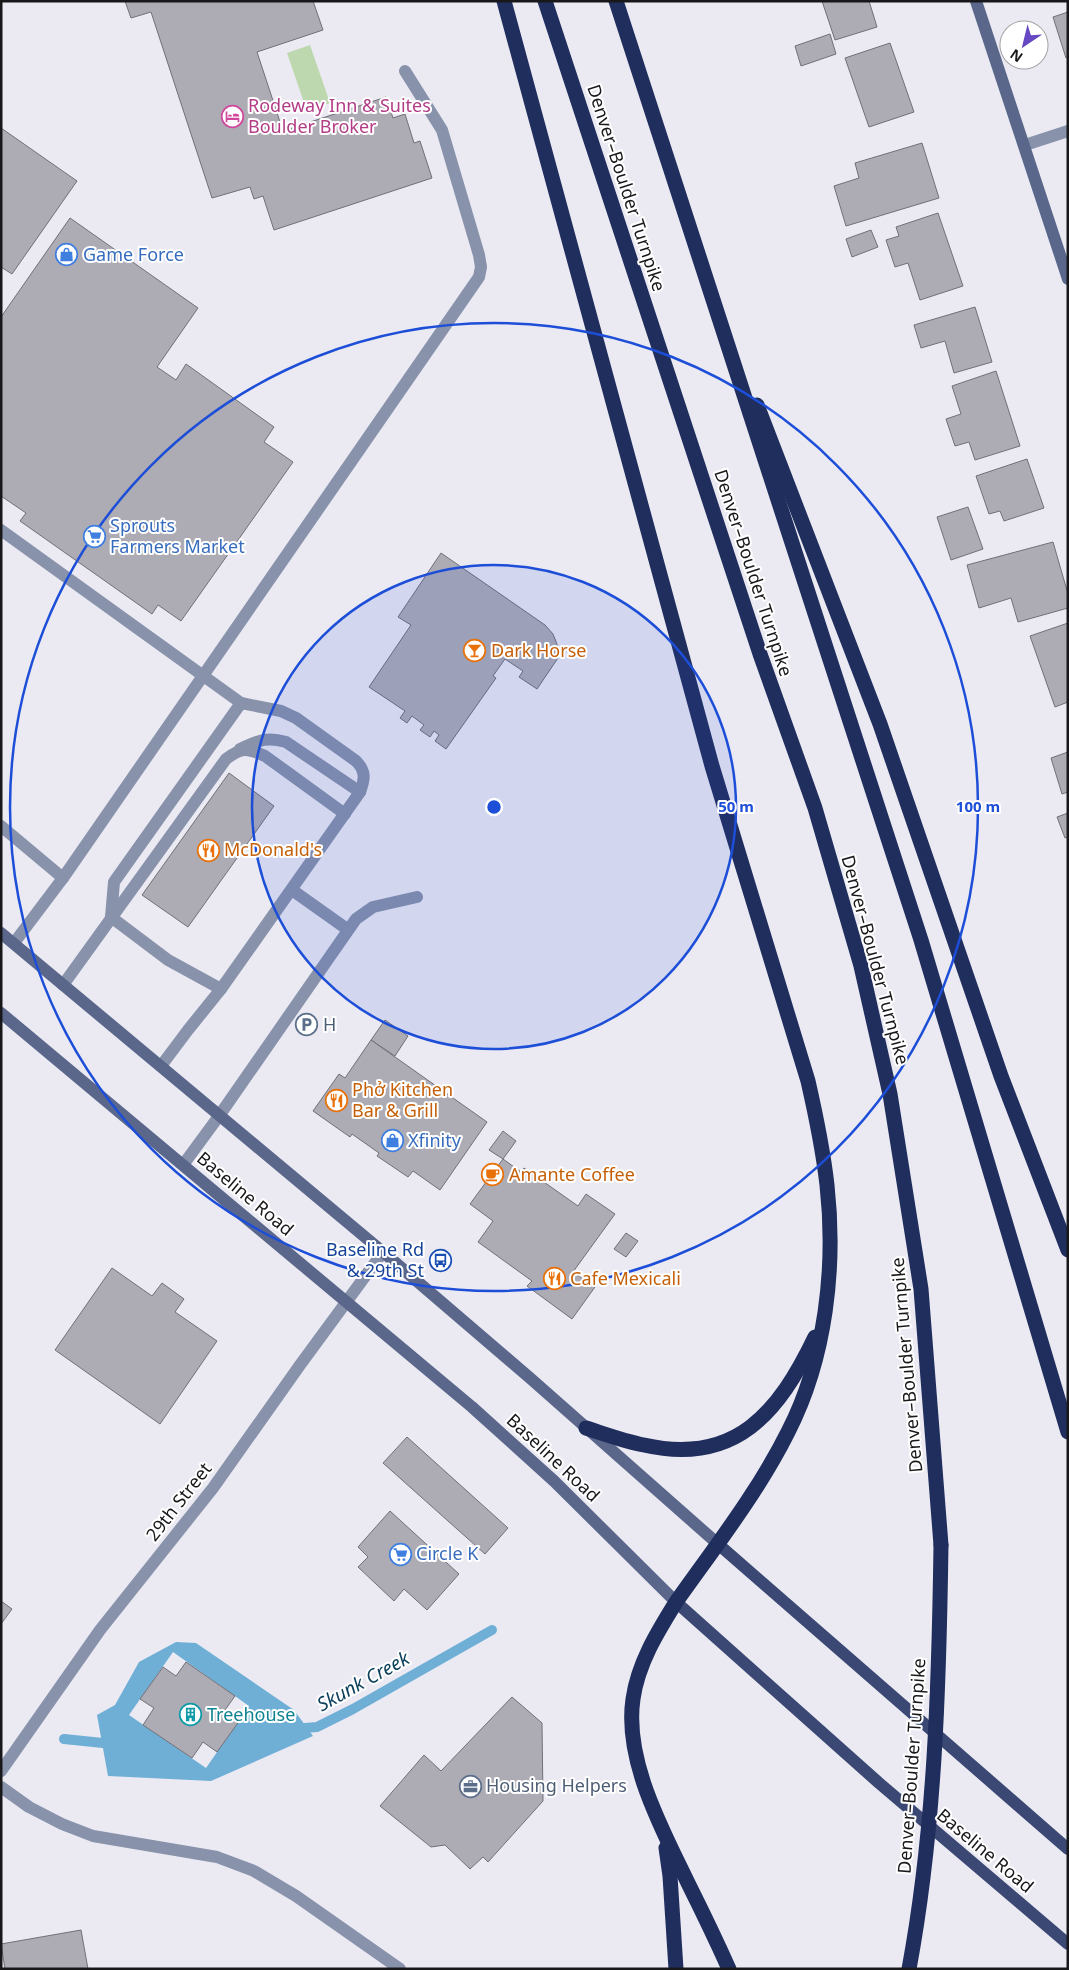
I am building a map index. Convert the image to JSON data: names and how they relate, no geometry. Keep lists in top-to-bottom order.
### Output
{
  "streets": {
    "highway": ["Denver–Boulder Turnpike"],
    "main road": ["Baseline Road"],
    "street": ["29th Street"]
  },
  "crossings": [
    ["Baseline Road", "29th Street"]
  ],
  "water": ["Skunk Creek"],
  "places": {
    "hotel": ["Rodeway Inn & Suites Boulder Broker"],
    "shop": ["Game Force", "Xfinity"],
    "supermarket": ["Sprouts Farmers Market", "Circle K"],
    "bar": ["Dark Horse"],
    "restaurant": ["McDonald's", "Phở Kitchen Bar & Grill", "Cafe Mexicali"],
    "parking": ["H"],
    "cafe": ["Amante Coffee"],
    "bus stop": ["Baseline Rd & 29th St"],
    "building": ["Treehouse"],
    "office": ["Housing Helpers"]
  },
  "north": "bottom left",
  "rings": ["50 m", "100 m"]
}
